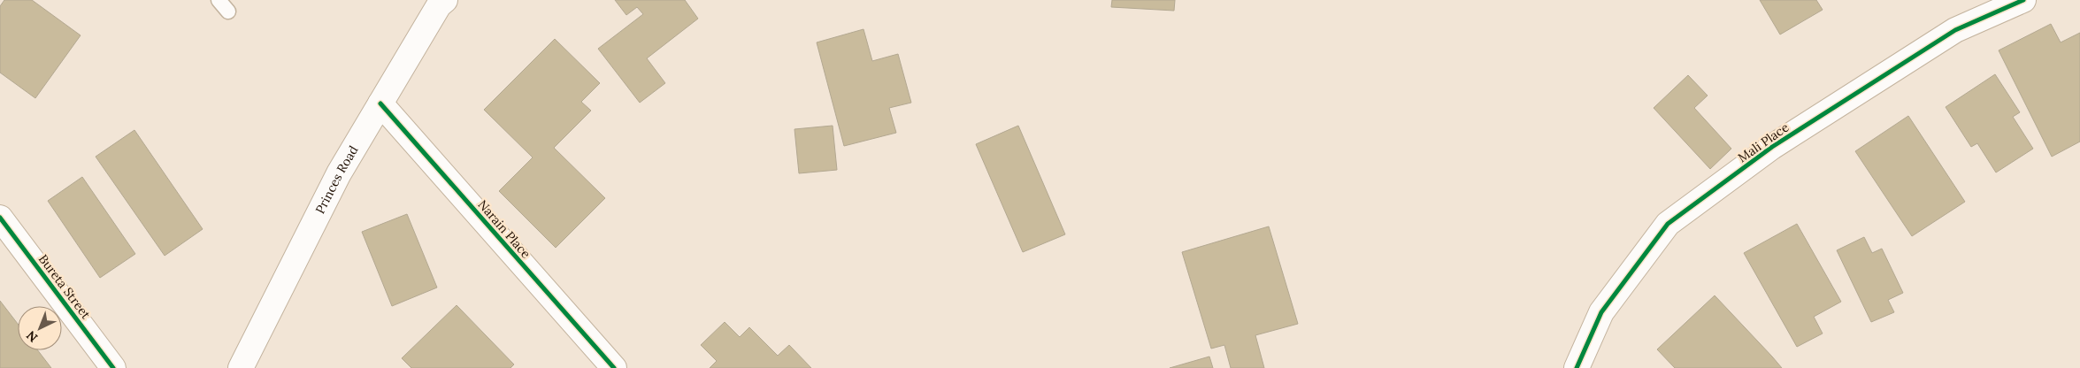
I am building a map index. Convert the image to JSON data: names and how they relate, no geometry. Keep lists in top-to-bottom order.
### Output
{
  "streets": {
    "street": [
      "Mali Place",
      "Princes Road",
      "Narain Place",
      "Bureta Street"
    ]
  },
  "crossings": [
    ["Princes Road", "Narain Place"]
  ],
  "north": "bottom left"
}
